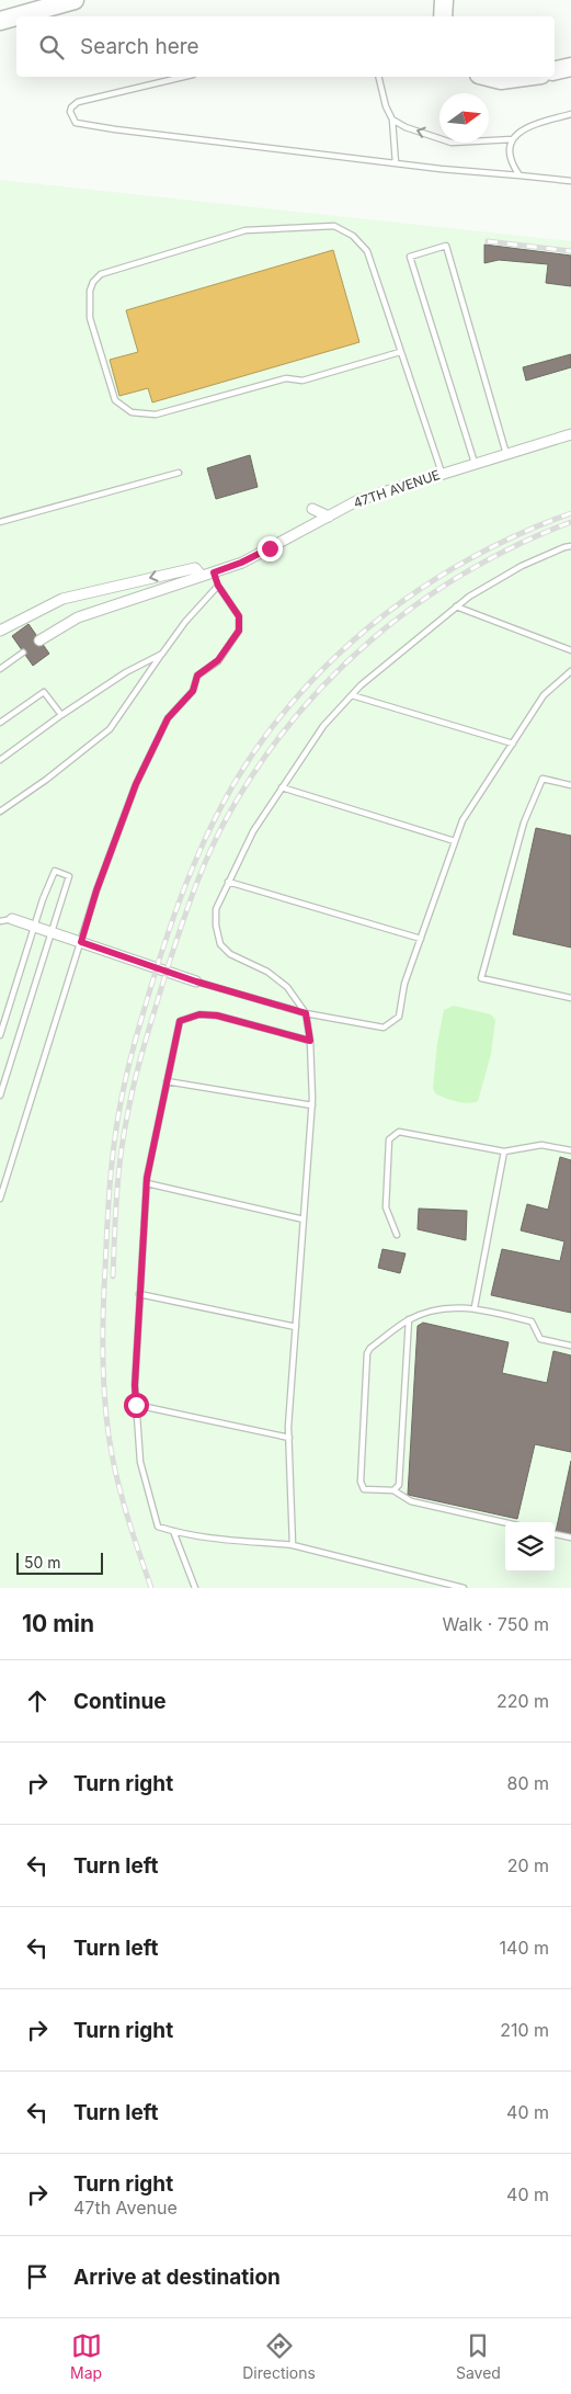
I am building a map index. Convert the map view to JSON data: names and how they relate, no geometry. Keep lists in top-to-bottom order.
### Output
{
  "streets": {
    "street": ["47TH AVENUE"]
  },
  "scale_bar": "50 m",
  "north": "right",
  "page": {
    "search": "Search here",
    "scale": "50 m",
    "heading": ["10 min", "Walk · 750 m"],
    "list": [
      ["Continue", "220 m"],
      ["Turn right", "80 m"],
      ["Turn left", "20 m"],
      ["Turn left", "140 m"],
      ["Turn right", "210 m"],
      ["Turn left", "40 m"],
      ["Turn right", "47th Avenue", "40 m"],
      "Arrive at destination"
    ],
    "nav": ["Map", "Directions", "Saved"]
  }
}
